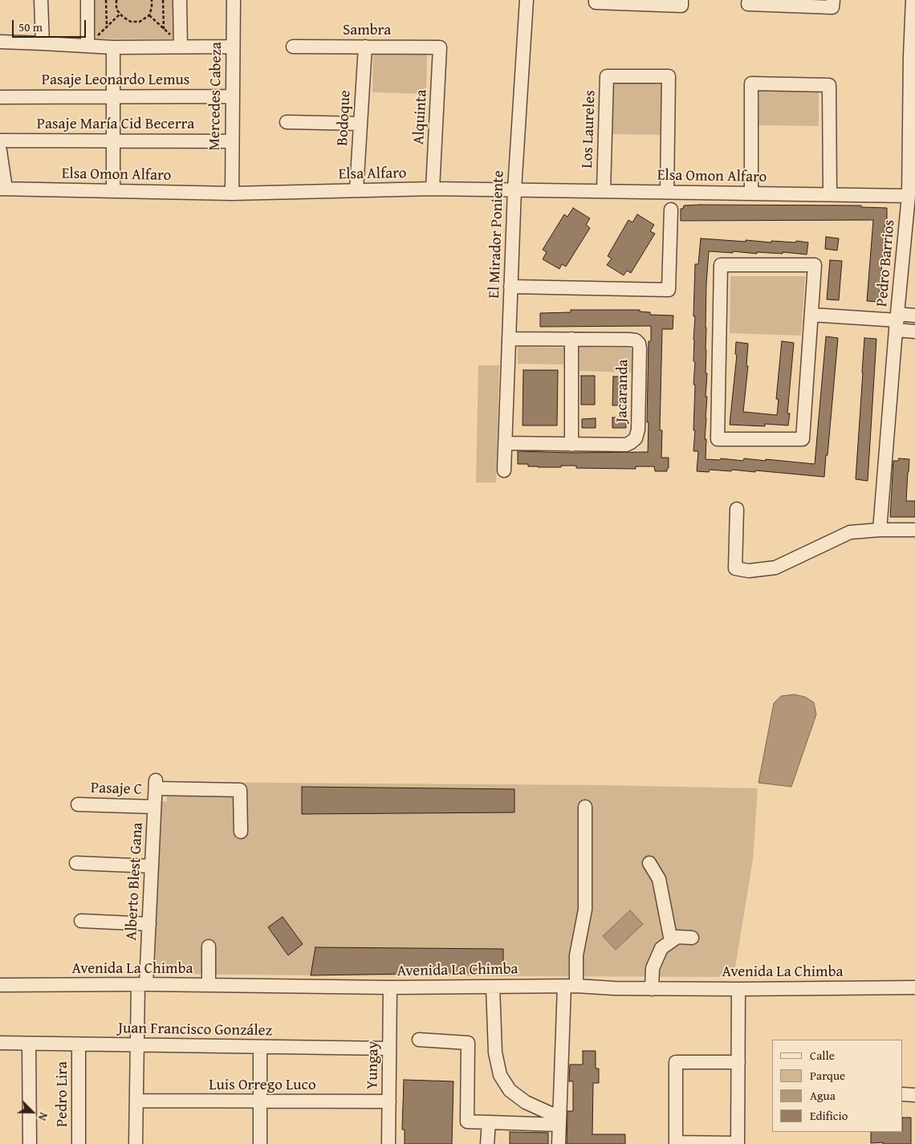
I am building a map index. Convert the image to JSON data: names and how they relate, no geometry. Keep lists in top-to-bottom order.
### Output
{
  "streets": {
    "street": [
      "Sambra",
      "Pasaje Leonardo Lemus",
      "Mercedes Cabeza",
      "Alquinta",
      "Bodoque",
      "Pasaje María Cid Becerra",
      "Los Laureles",
      "Elsa Alfaro",
      "Elsa Omon Alfaro",
      "El Mirador Poniente",
      "Pedro Barrios",
      "Jacaranda",
      "Pasaje C",
      "Alberto Blest Gana",
      "Avenida La Chimba",
      "Juan Francisco González",
      "Yungay",
      "Luis Orrego Luco",
      "Pedro Lira"
    ]
  },
  "crossings": [
    ["Sambra", "Alquinta"],
    ["Sambra", "Bodoque"],
    ["Pasaje Leonardo Lemus", "Mercedes Cabeza"],
    ["Mercedes Cabeza", "Pasaje María Cid Becerra"],
    ["Mercedes Cabeza", "Elsa Alfaro"],
    ["Mercedes Cabeza", "Elsa Omon Alfaro"],
    ["Alquinta", "Elsa Alfaro"],
    ["Bodoque", "Elsa Alfaro"],
    ["Los Laureles", "Elsa Omon Alfaro"],
    ["Elsa Alfaro", "Elsa Omon Alfaro"],
    ["Elsa Alfaro", "El Mirador Poniente"],
    ["Elsa Omon Alfaro", "El Mirador Poniente"],
    ["Elsa Omon Alfaro", "Pedro Barrios"],
    ["El Mirador Poniente", "Jacaranda"],
    ["Pasaje C", "Alberto Blest Gana"],
    ["Alberto Blest Gana", "Avenida La Chimba"],
    ["Alberto Blest Gana", "Juan Francisco González"],
    ["Alberto Blest Gana", "Luis Orrego Luco"],
    ["Avenida La Chimba", "Yungay"],
    ["Juan Francisco González", "Yungay"],
    ["Juan Francisco González", "Pedro Lira"],
    ["Yungay", "Luis Orrego Luco"]
  ],
  "legend": [
    "Calle",
    "Parque",
    "Agua",
    "Edificio"
  ],
  "scale_bar": "50 m",
  "north": "bottom right"
}
